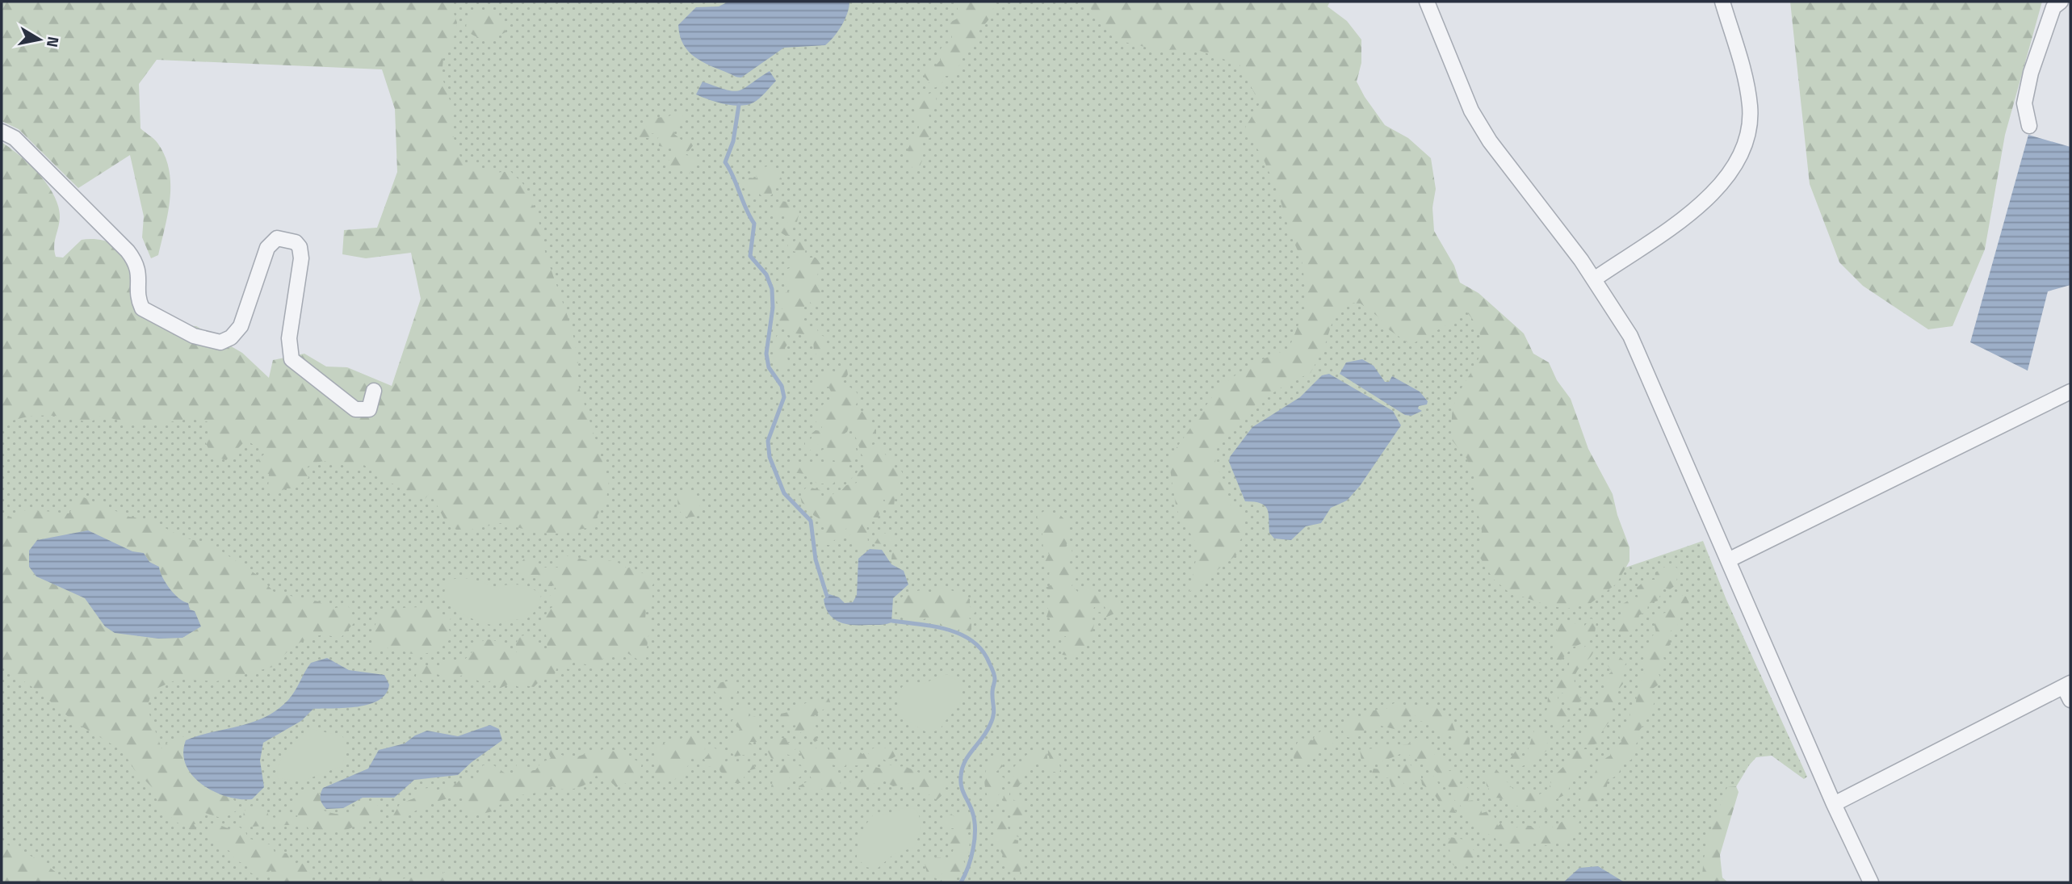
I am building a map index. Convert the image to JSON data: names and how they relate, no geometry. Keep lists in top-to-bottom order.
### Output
{
  "north": "right"
}
